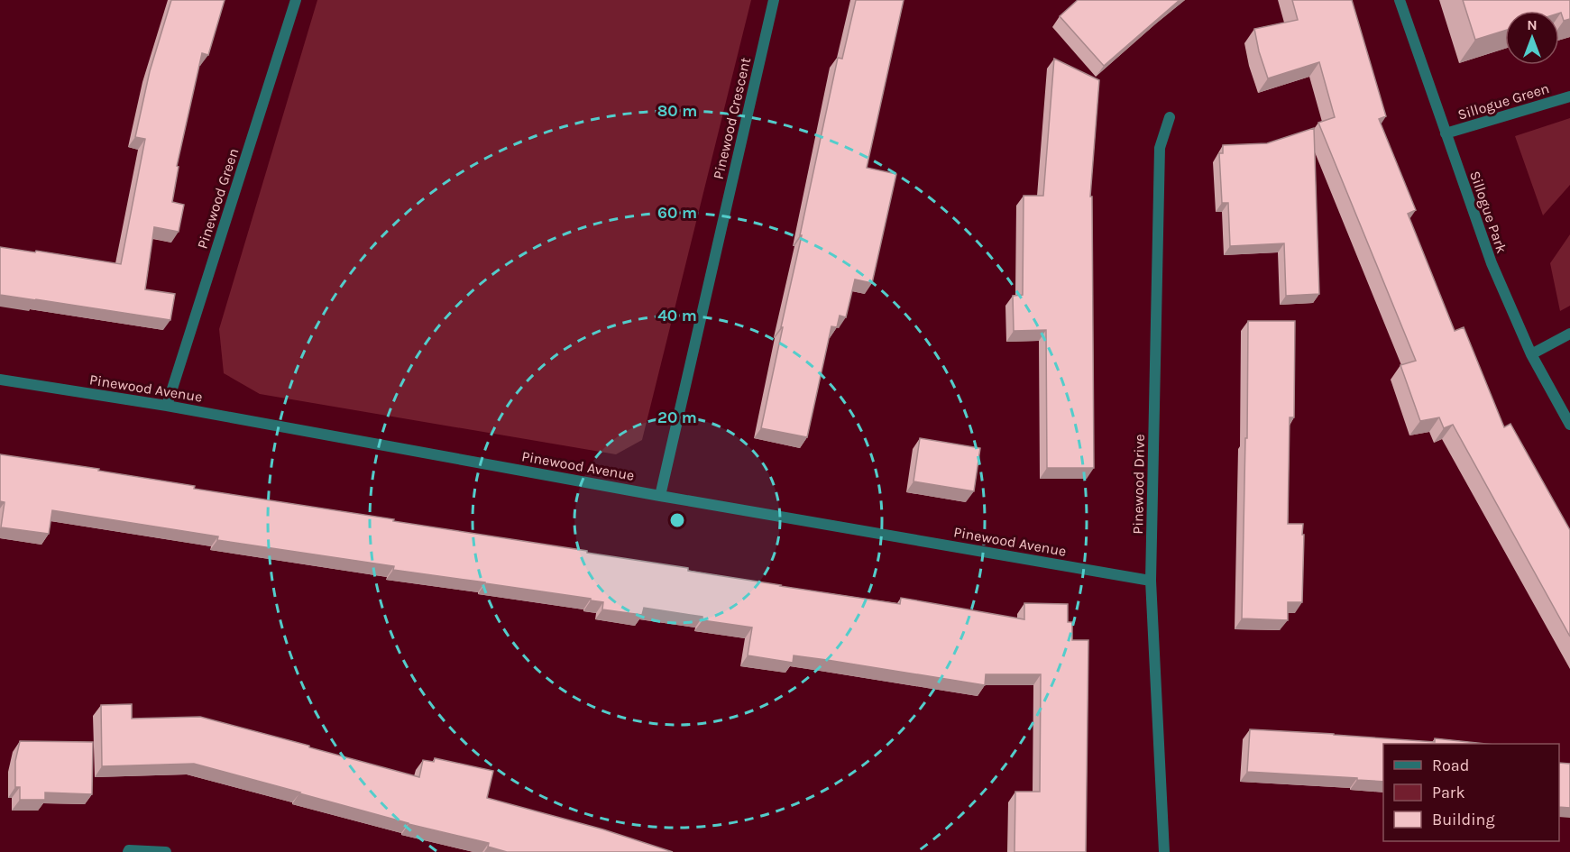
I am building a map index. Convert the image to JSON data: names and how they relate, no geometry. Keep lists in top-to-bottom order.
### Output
{
  "streets": {
    "street": [
      "Sillogue Green",
      "Pinewood Crescent",
      "Pinewood Green",
      "Sillogue Park",
      "Pinewood Avenue",
      "Pinewood Drive"
    ]
  },
  "crossings": [
    ["Sillogue Green", "Sillogue Park"],
    ["Pinewood Crescent", "Pinewood Avenue"],
    ["Pinewood Green", "Pinewood Avenue"],
    ["Pinewood Avenue", "Pinewood Drive"]
  ],
  "legend": ["Road", "Park", "Building"],
  "north": "top",
  "rings": [
    "80 m",
    "60 m",
    "40 m",
    "20 m"
  ]
}
